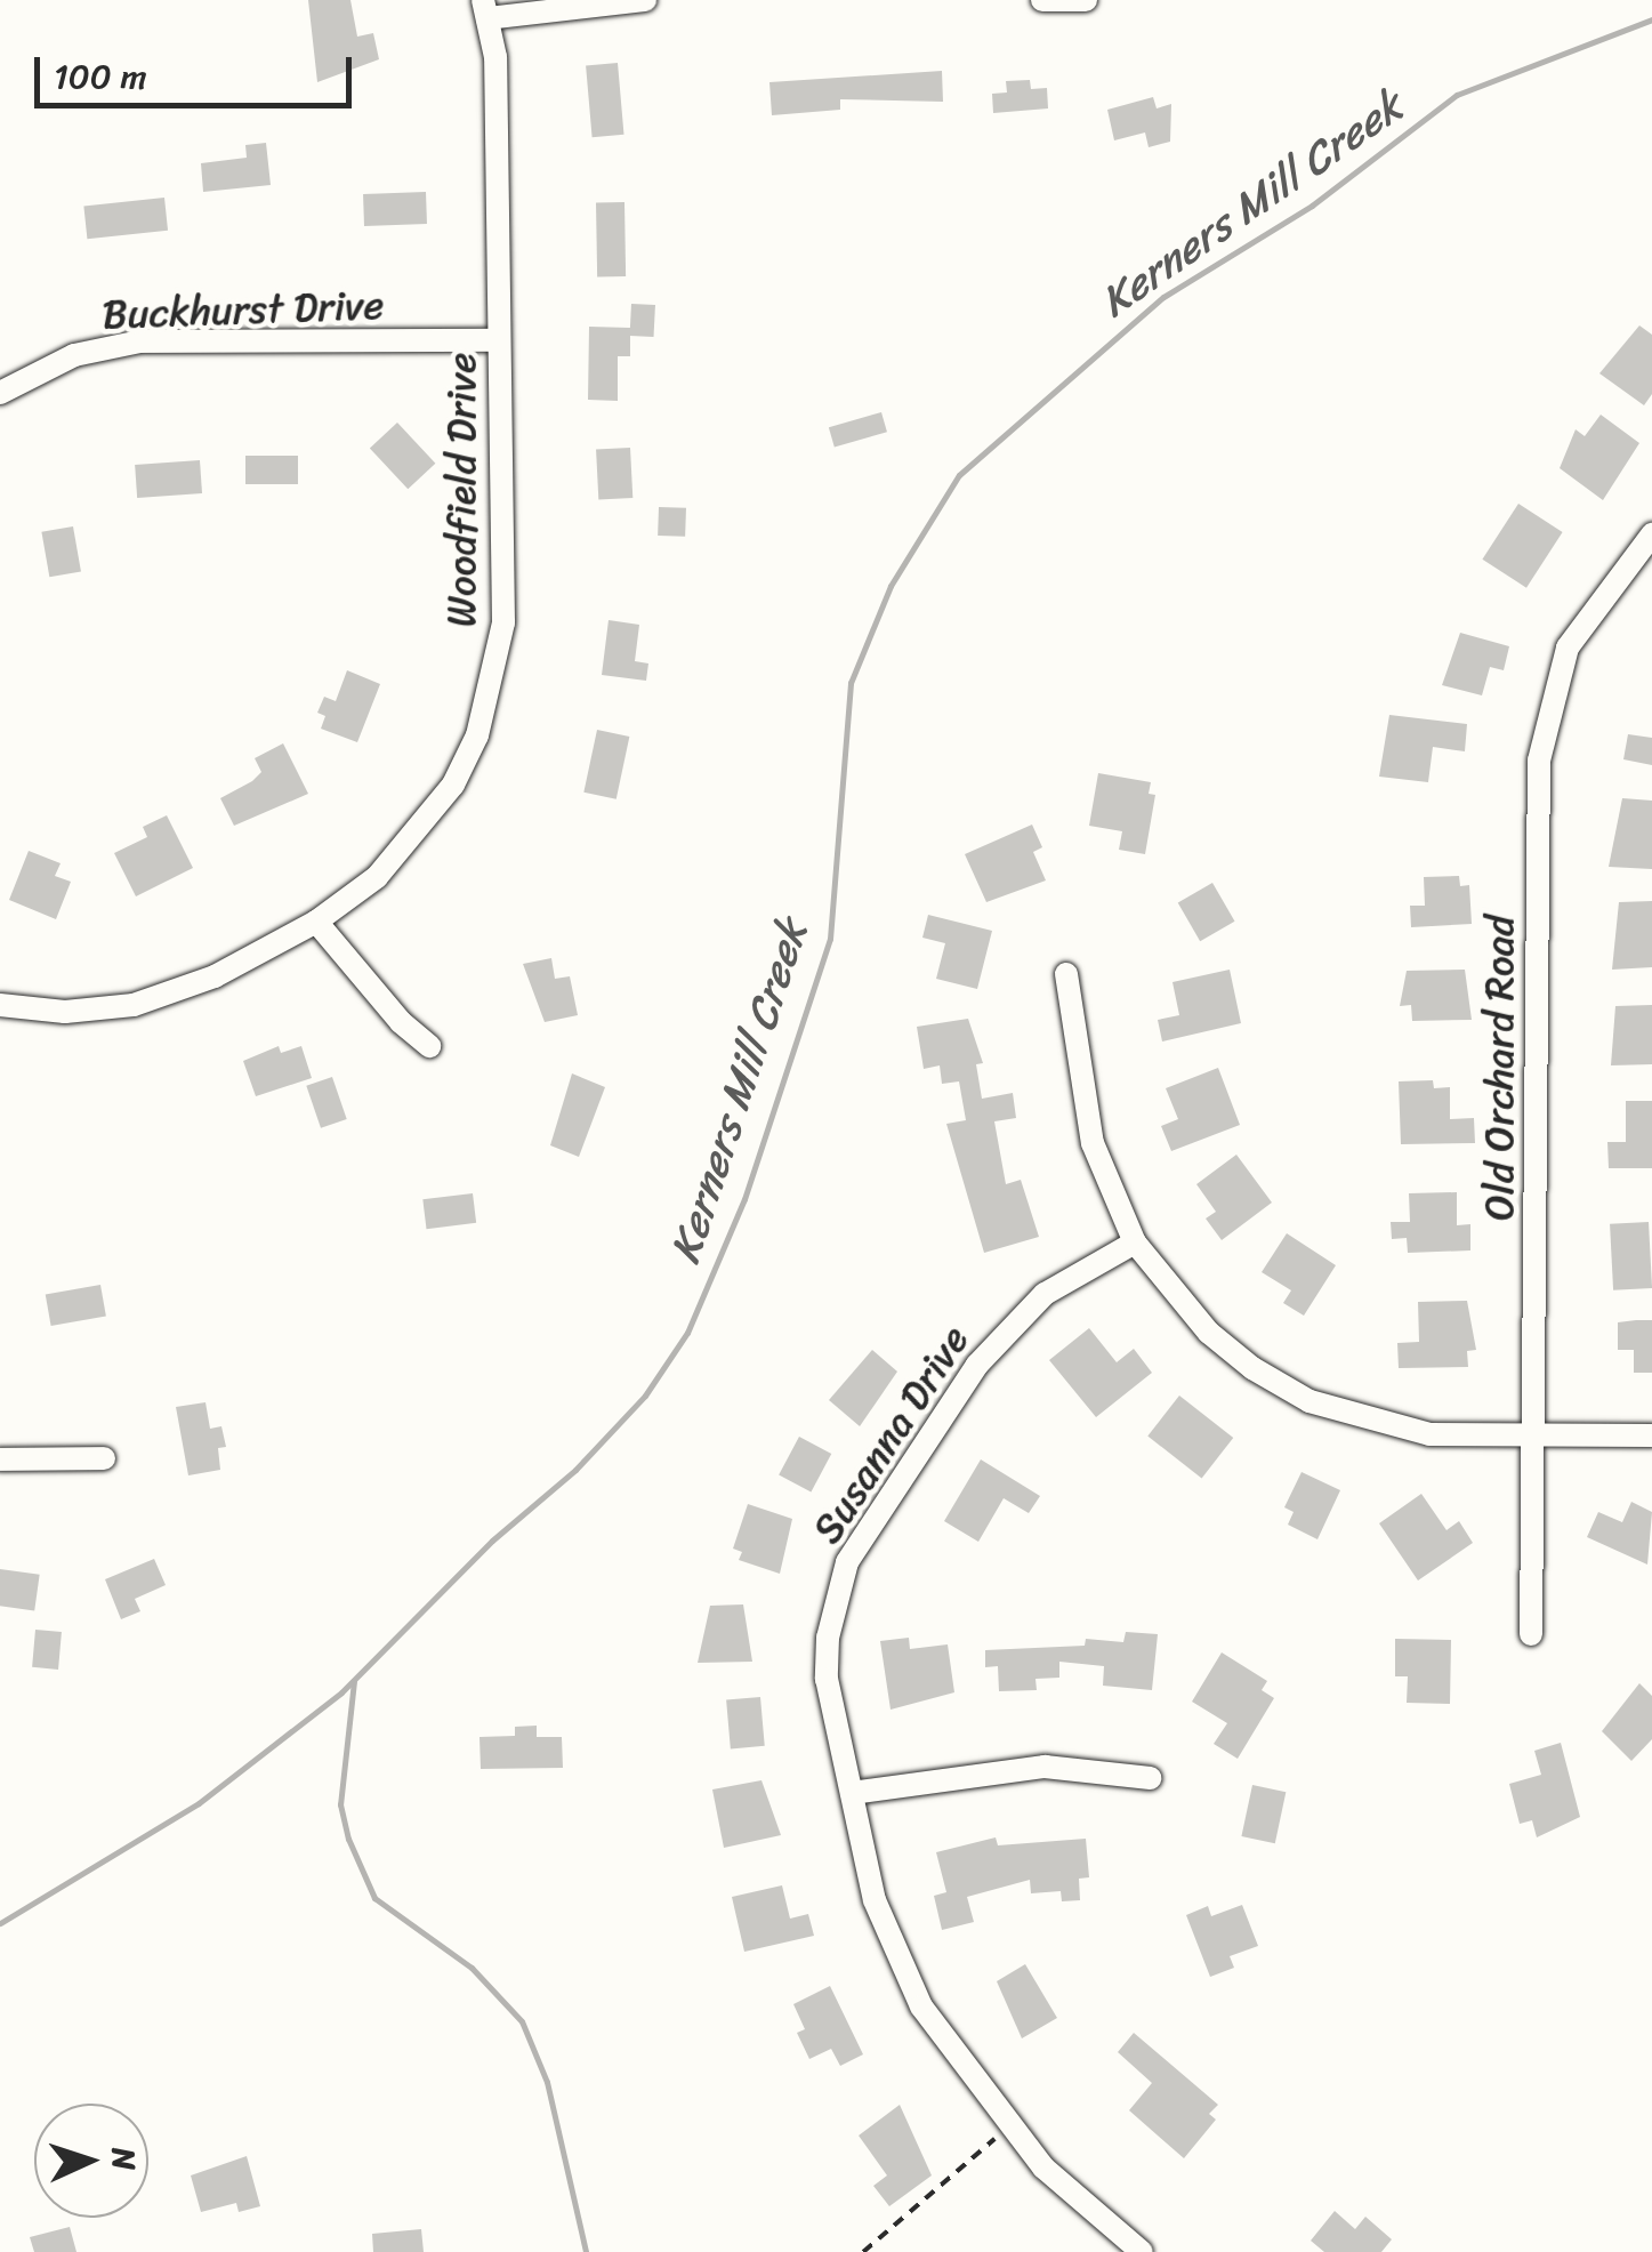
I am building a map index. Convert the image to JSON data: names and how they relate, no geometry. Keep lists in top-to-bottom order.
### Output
{
  "streets": {
    "street": [
      "Buckhurst Drive",
      "Woodfield Drive",
      "Old Orchard Road",
      "Susanna Drive"
    ]
  },
  "crossings": [
    ["Buckhurst Drive", "Woodfield Drive"]
  ],
  "water": ["Kerners Mill Creek"],
  "scale_bar": "100 m",
  "north": "right"
}
